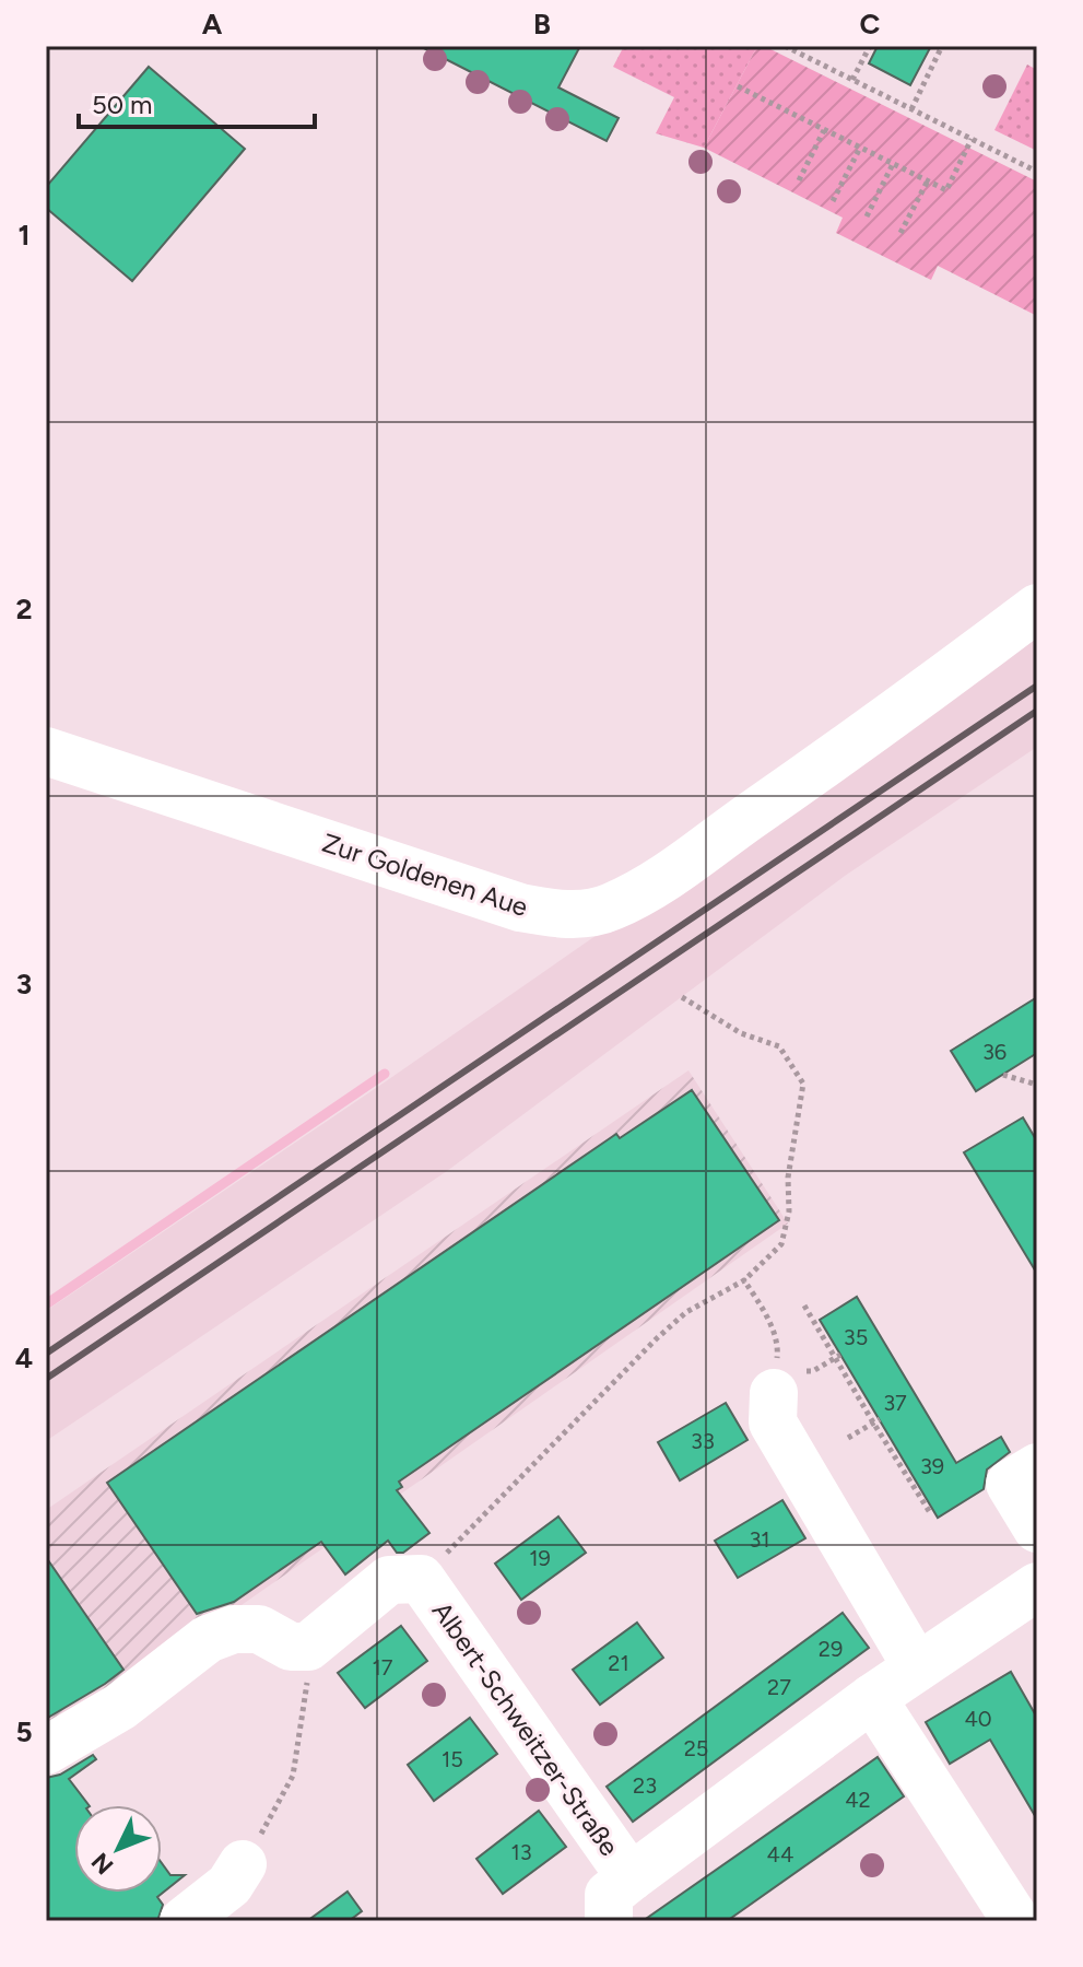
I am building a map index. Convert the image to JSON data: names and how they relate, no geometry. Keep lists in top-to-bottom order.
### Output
{
  "streets": {
    "street": ["Zur Goldenen Aue", "Albert-Schweitzer-Straße"]
  },
  "house_numbers": [
    "36",
    "35",
    "37",
    "33",
    "39",
    "31",
    "19",
    "29",
    "21",
    "17",
    "27",
    "40",
    "25",
    "15",
    "23",
    "42",
    "13",
    "44"
  ],
  "scale_bar": "50 m",
  "north": "bottom left",
  "grid": {
    "columns": ["A", "B", "C"],
    "rows": [
      "1",
      "2",
      "3",
      "4",
      "5"
    ]
  }
}
